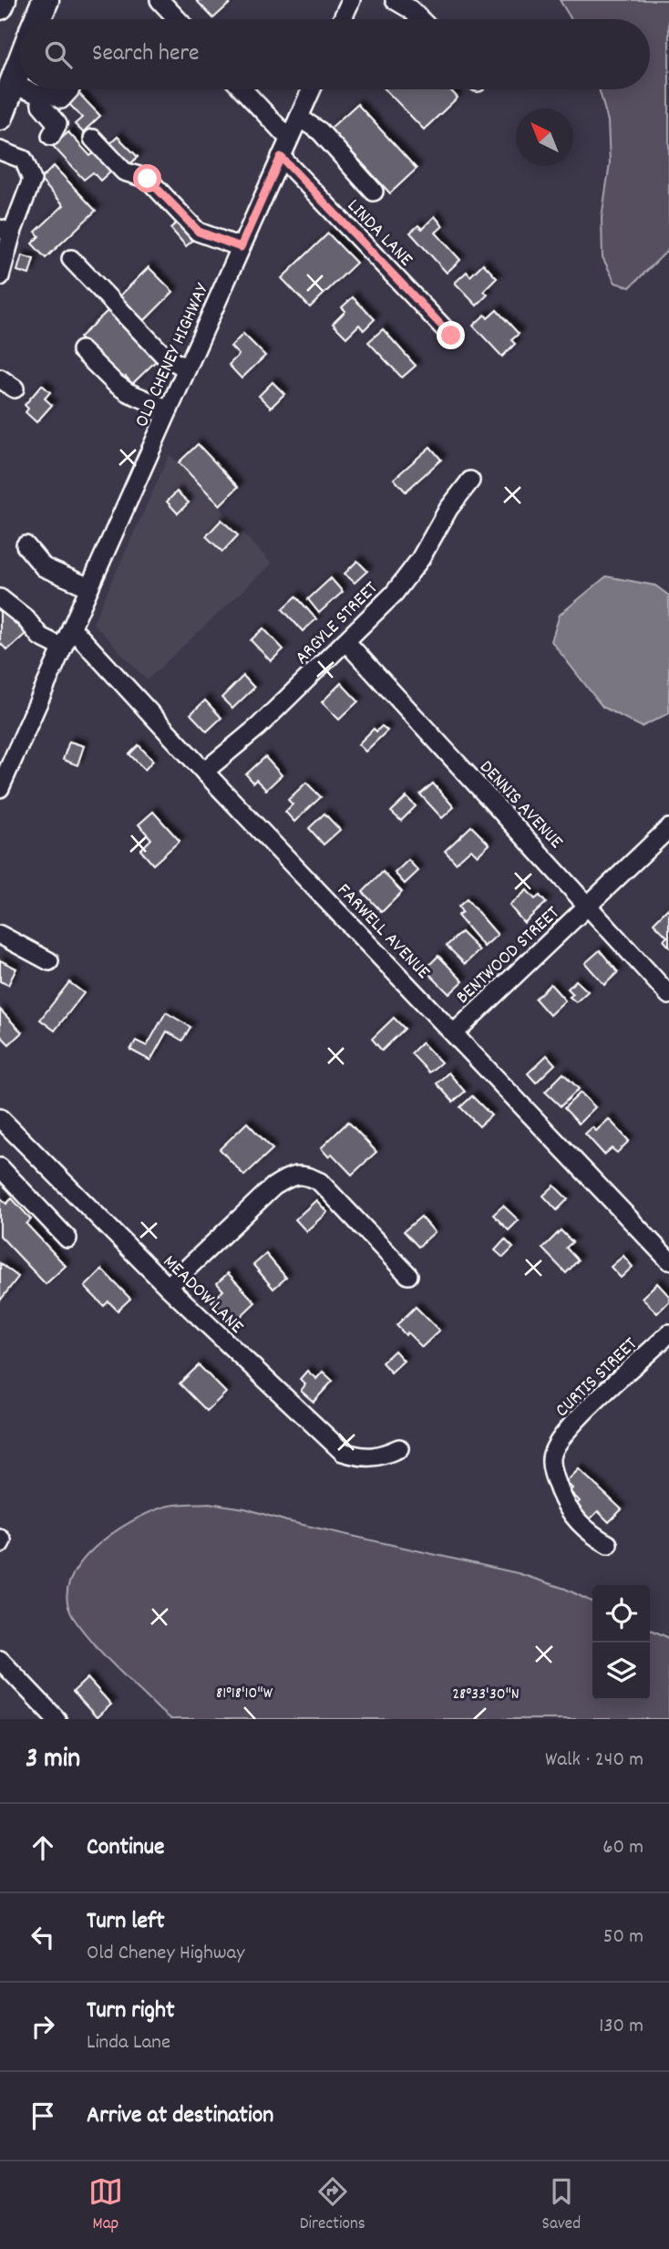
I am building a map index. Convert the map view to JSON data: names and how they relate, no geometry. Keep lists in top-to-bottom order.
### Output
{
  "streets": {
    "street": [
      "LINDA LANE",
      "OLD CHENEY HIGHWAY",
      "ARGYLE STREET",
      "DENNIS AVENUE",
      "FARWELL AVENUE",
      "BENTWOOD STREET",
      "MEADOW LANE",
      "CURTIS STREET"
    ]
  },
  "crossings": [
    ["LINDA LANE", "OLD CHENEY HIGHWAY"],
    ["OLD CHENEY HIGHWAY", "FARWELL AVENUE"],
    ["ARGYLE STREET", "DENNIS AVENUE"],
    ["ARGYLE STREET", "FARWELL AVENUE"],
    ["DENNIS AVENUE", "BENTWOOD STREET"],
    ["FARWELL AVENUE", "BENTWOOD STREET"]
  ],
  "north": "top left",
  "page": {
    "search": "Search here",
    "heading": ["3 min", "Walk · 240 m"],
    "list": [
      ["Continue", "60 m"],
      ["Turn left", "Old Cheney Highway", "50 m"],
      ["Turn right", "Linda Lane", "130 m"],
      "Arrive at destination"
    ],
    "nav": ["Map", "Directions", "Saved"]
  },
  "coordinates": ["81°18'10\"W", "28°33'30\"N"]
}
